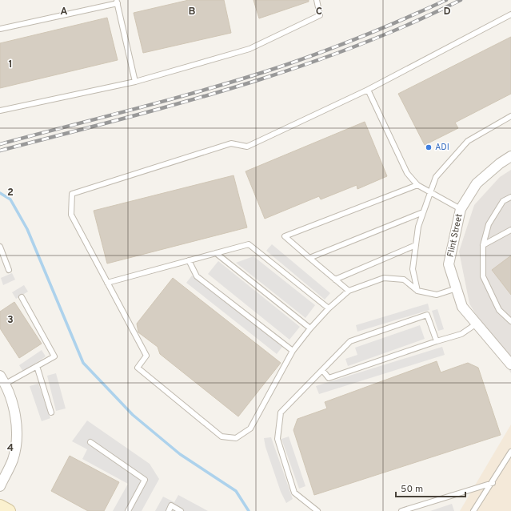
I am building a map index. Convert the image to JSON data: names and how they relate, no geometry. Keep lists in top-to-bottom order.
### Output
{
  "streets": {
    "street": ["Flint Street"]
  },
  "places": ["ADI"],
  "scale_bar": "50 m",
  "grid": {
    "columns": [
      "A",
      "B",
      "C",
      "D"
    ],
    "rows": [
      "1",
      "2",
      "3",
      "4"
    ]
  }
}
